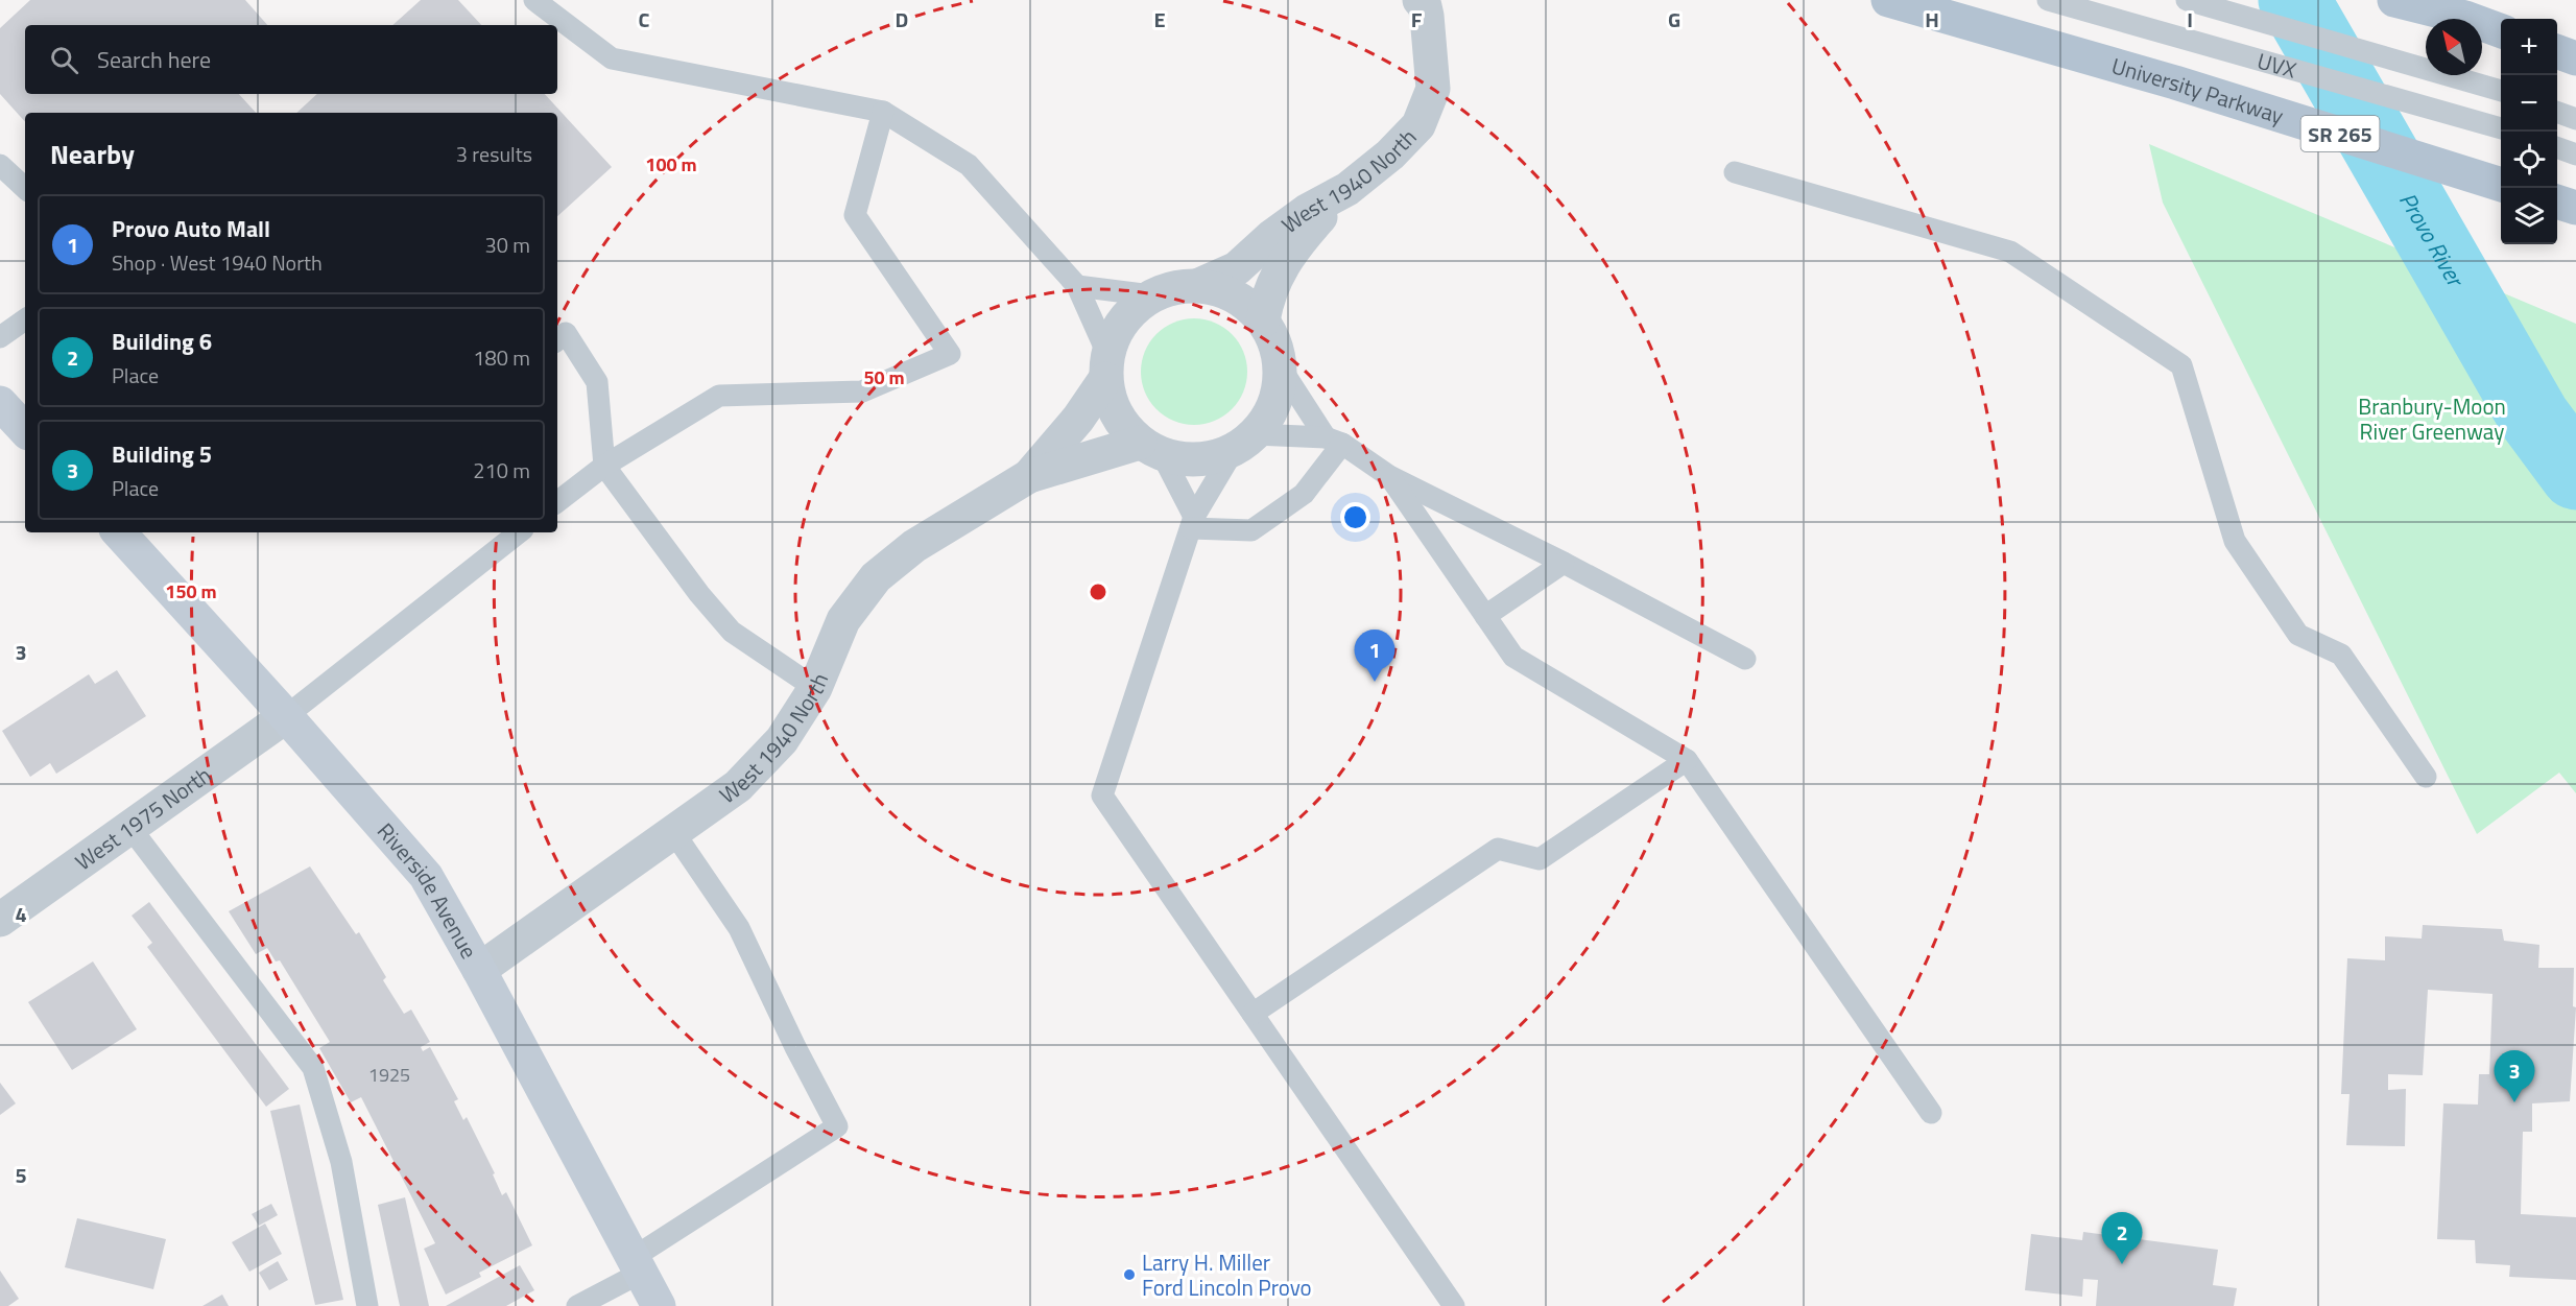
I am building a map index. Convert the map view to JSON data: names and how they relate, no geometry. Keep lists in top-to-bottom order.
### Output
{
  "streets": {
    "main road": ["University Parkway", "SR 265"],
    "street": ["West 1940 North", "West 1975 North", "Riverside Avenue"],
    "lane": ["UVX"]
  },
  "crossings": [
    ["West 1940 North", "Riverside Avenue"],
    ["West 1975 North", "Riverside Avenue"]
  ],
  "water": ["Provo River"],
  "parks": ["Branbury-Moon River Greenway"],
  "places": ["Larry H. Miller Ford Lincoln Provo"],
  "house_numbers": ["1925"],
  "north": "top left",
  "page": {
    "map_buttons": ["+", "−"],
    "search": "Search here",
    "heading": ["Nearby", "3 results"],
    "list": [
      {
        "mark": "1",
        "name": "Provo Auto Mall",
        "note": "Shop · West 1940 North",
        "value": "30 m"
      },
      {
        "mark": "2",
        "name": "Building 6",
        "note": "Place",
        "value": "180 m"
      },
      {
        "mark": "3",
        "name": "Building 5",
        "note": "Place",
        "value": "210 m"
      }
    ],
    "pins": ["1", "3", "2"]
  },
  "grid": {
    "columns": [
      "C",
      "D",
      "E",
      "F",
      "G",
      "H",
      "I"
    ],
    "rows": ["3", "4", "5"]
  },
  "rings": ["100 m", "50 m", "150 m"]
}
